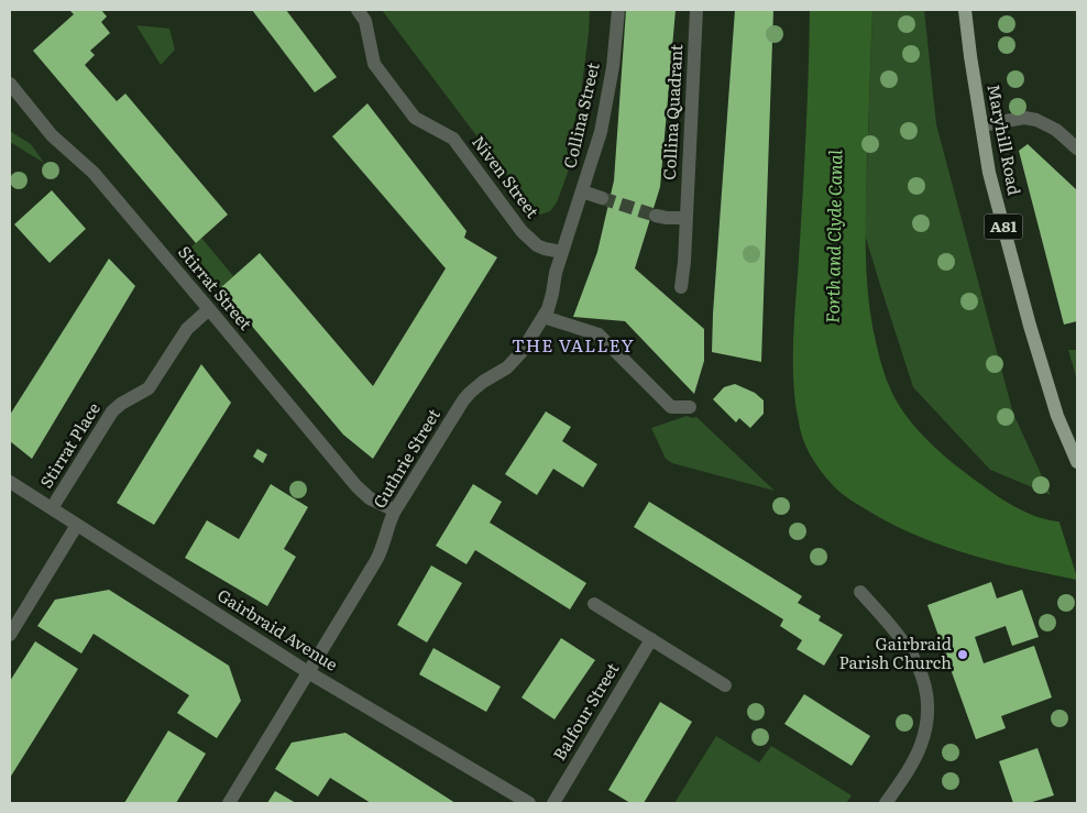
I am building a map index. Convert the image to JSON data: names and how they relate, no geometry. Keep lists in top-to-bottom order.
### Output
{
  "streets": {
    "main road": ["Maryhill Road", "A81"],
    "street": [
      "Collina Quadrant",
      "Collina Street",
      "Niven Street",
      "Stirrat Street",
      "Stirrat Place",
      "Guthrie Street",
      "Gairbraid Avenue",
      "Balfour Street"
    ]
  },
  "crossings": [
    ["Collina Street", "Guthrie Street"],
    ["Niven Street", "Guthrie Street"],
    ["Stirrat Street", "Stirrat Place"],
    ["Stirrat Street", "Guthrie Street"],
    ["Stirrat Place", "Gairbraid Avenue"],
    ["Guthrie Street", "Gairbraid Avenue"]
  ],
  "districts": ["THE VALLEY"],
  "water": ["Forth and Clyde Canal"],
  "places": ["Gairbraid Parish Church"]
}
